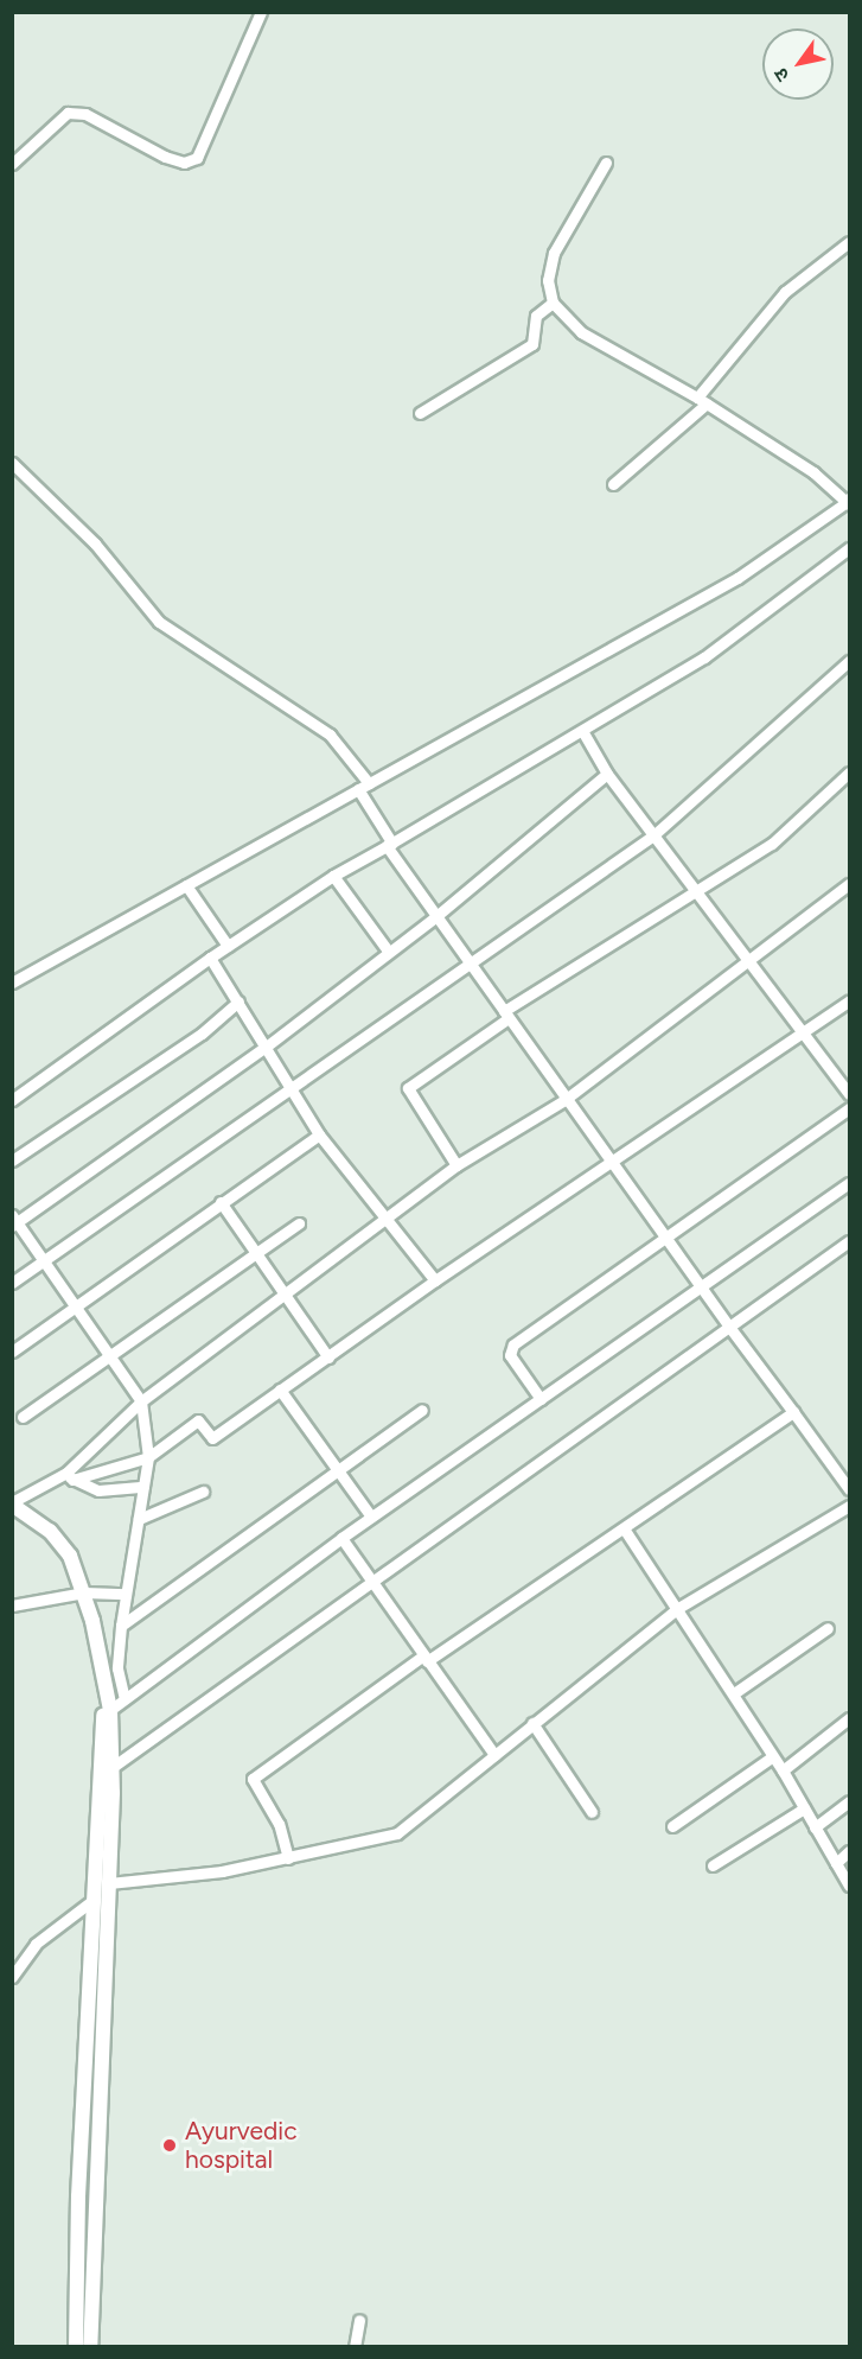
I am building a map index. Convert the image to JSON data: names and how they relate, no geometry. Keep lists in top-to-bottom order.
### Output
{
  "places": ["Ayurvedic hospital"],
  "north": "bottom left"
}
